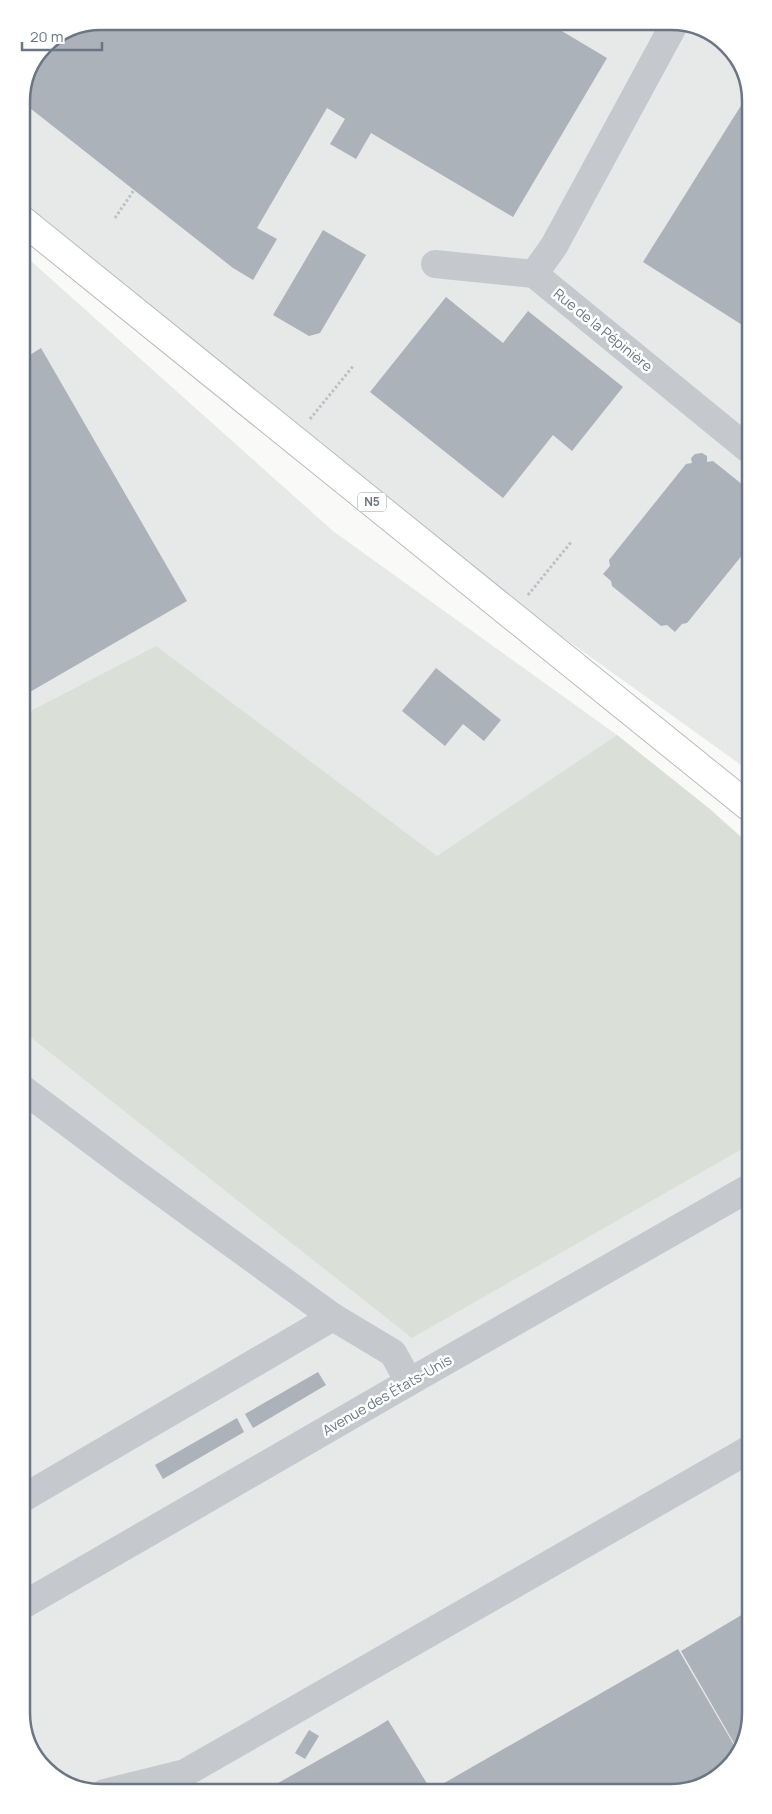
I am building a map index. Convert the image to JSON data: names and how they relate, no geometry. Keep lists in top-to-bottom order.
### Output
{
  "streets": {
    "main road": ["N5"],
    "street": ["Rue de la Pépinière", "Avenue des États-Unis"]
  },
  "scale_bar": "20 m"
}
